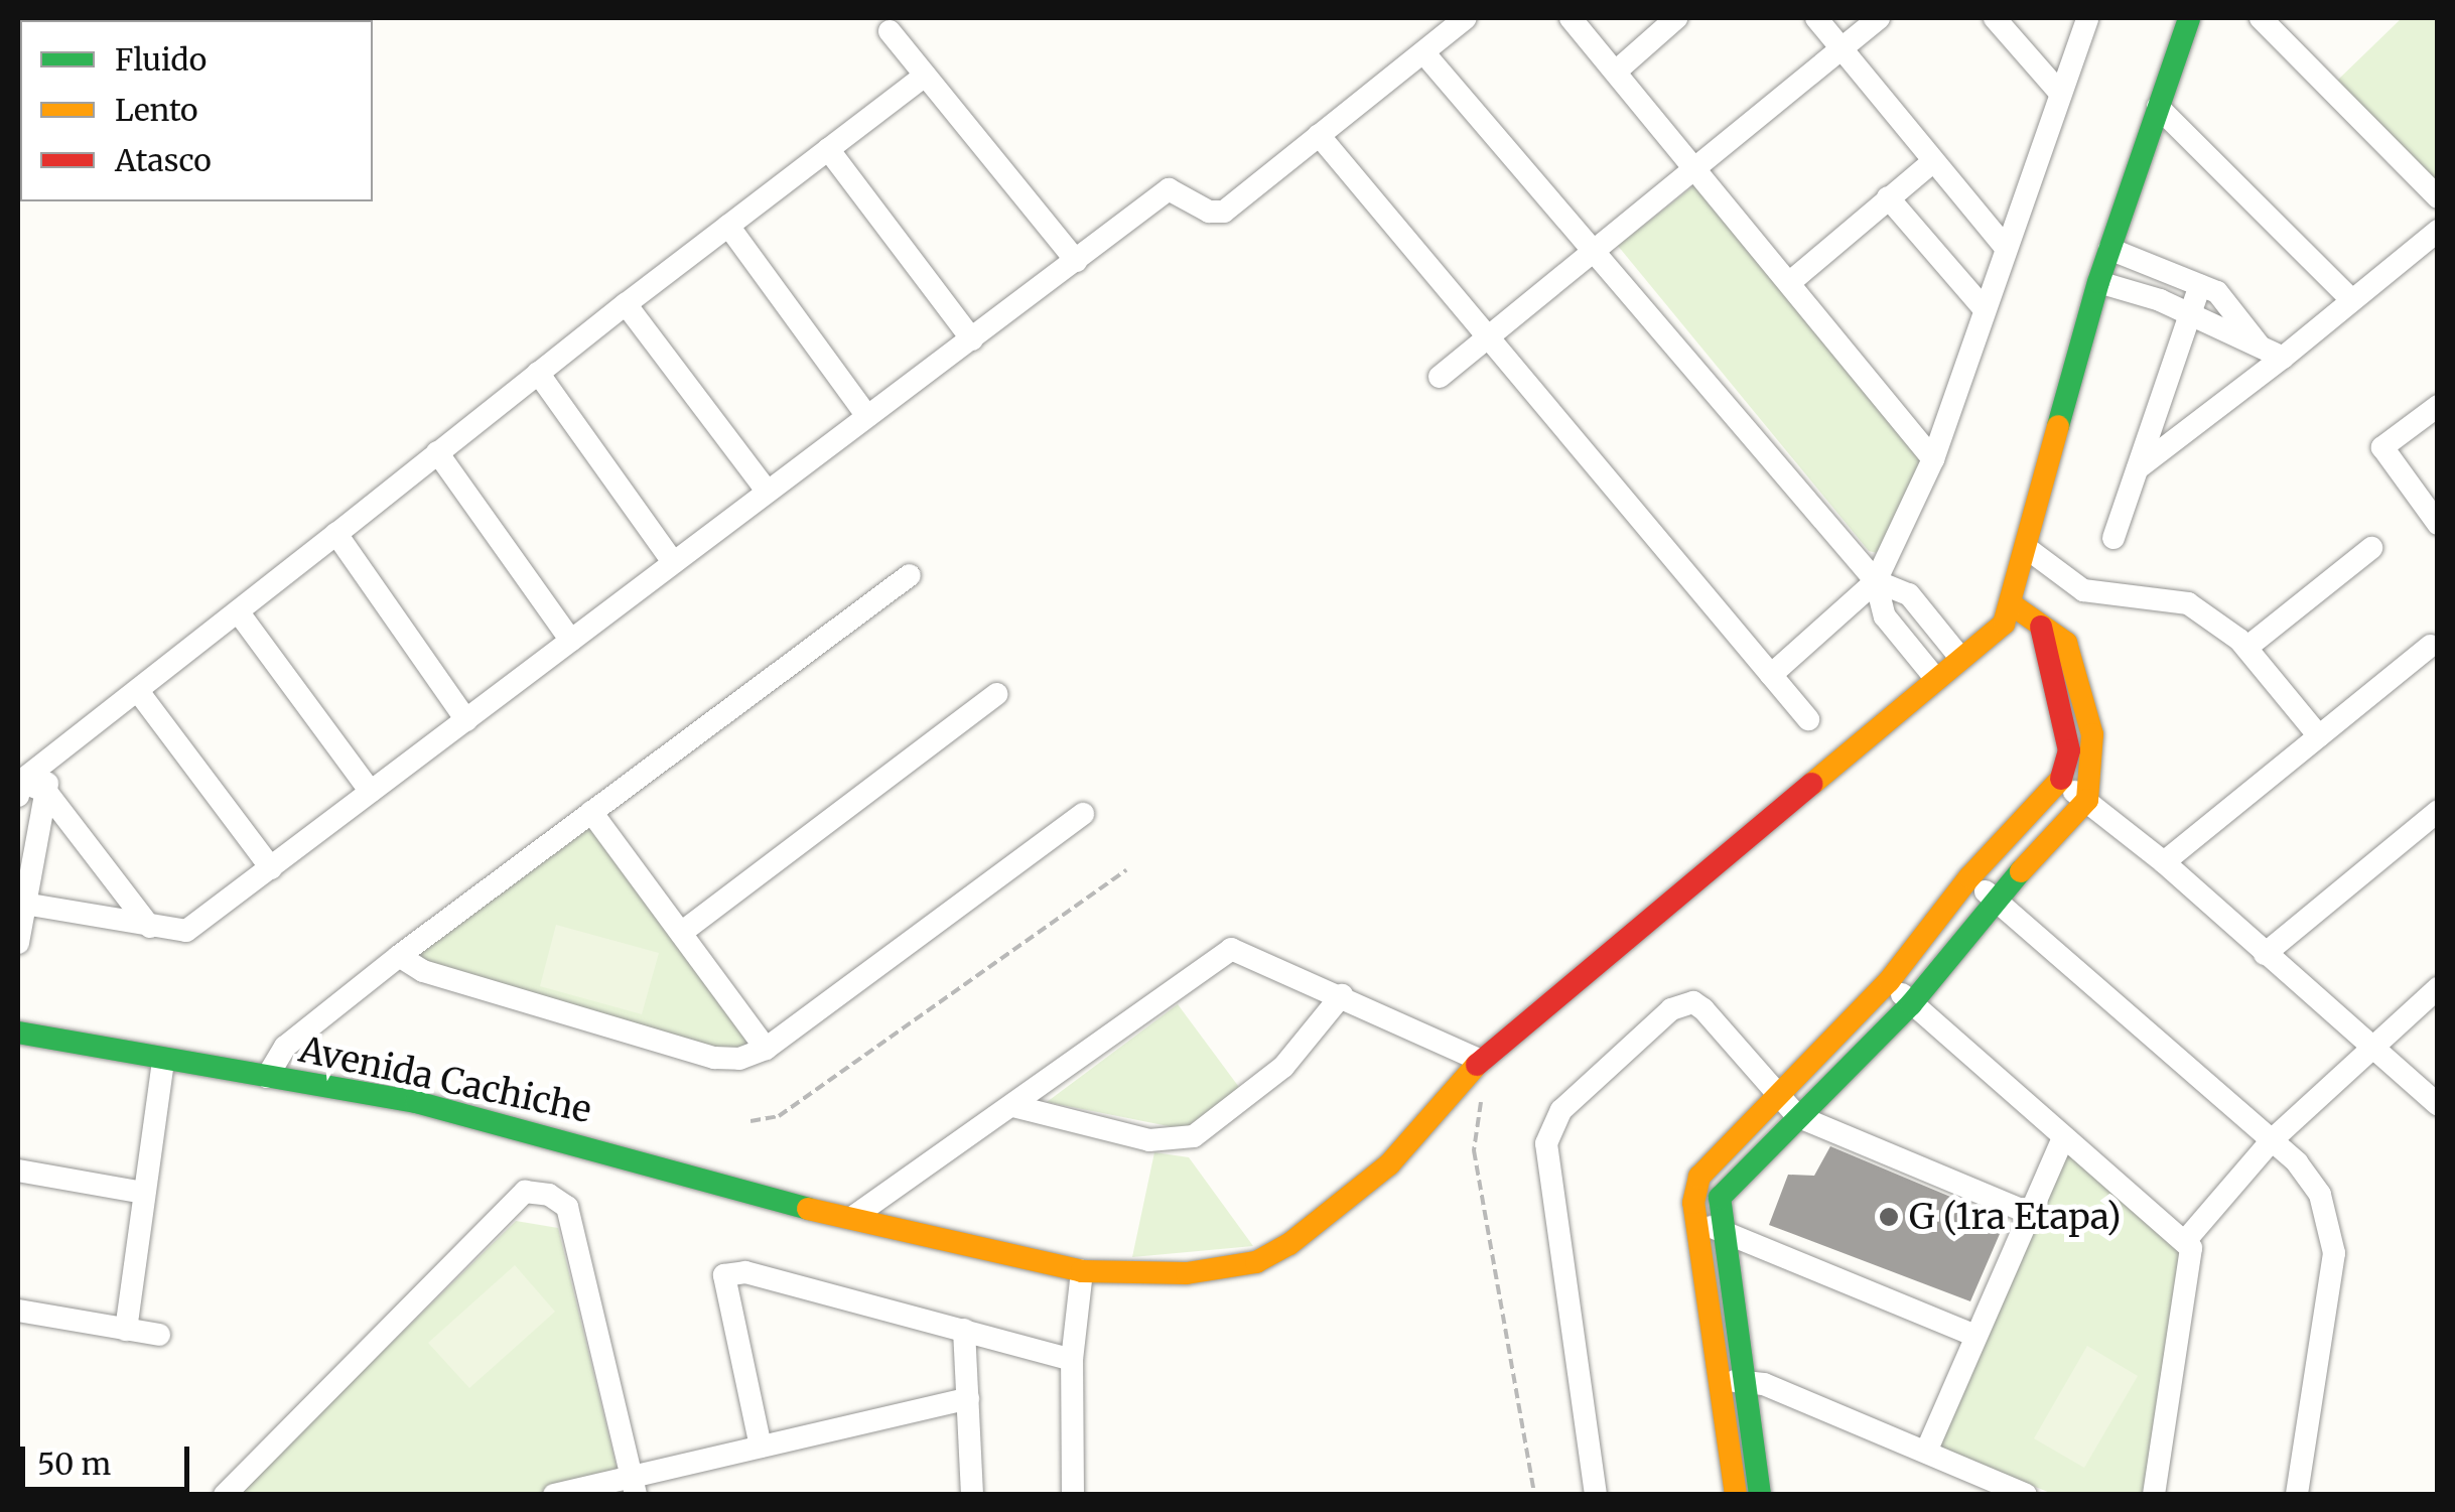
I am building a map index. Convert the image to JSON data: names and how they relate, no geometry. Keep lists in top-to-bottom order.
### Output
{
  "streets": {
    "street": ["Avenida Cachiche"]
  },
  "places": ["G (1ra Etapa)"],
  "legend": ["Fluido", "Lento", "Atasco"],
  "scale_bar": "50 m"
}
